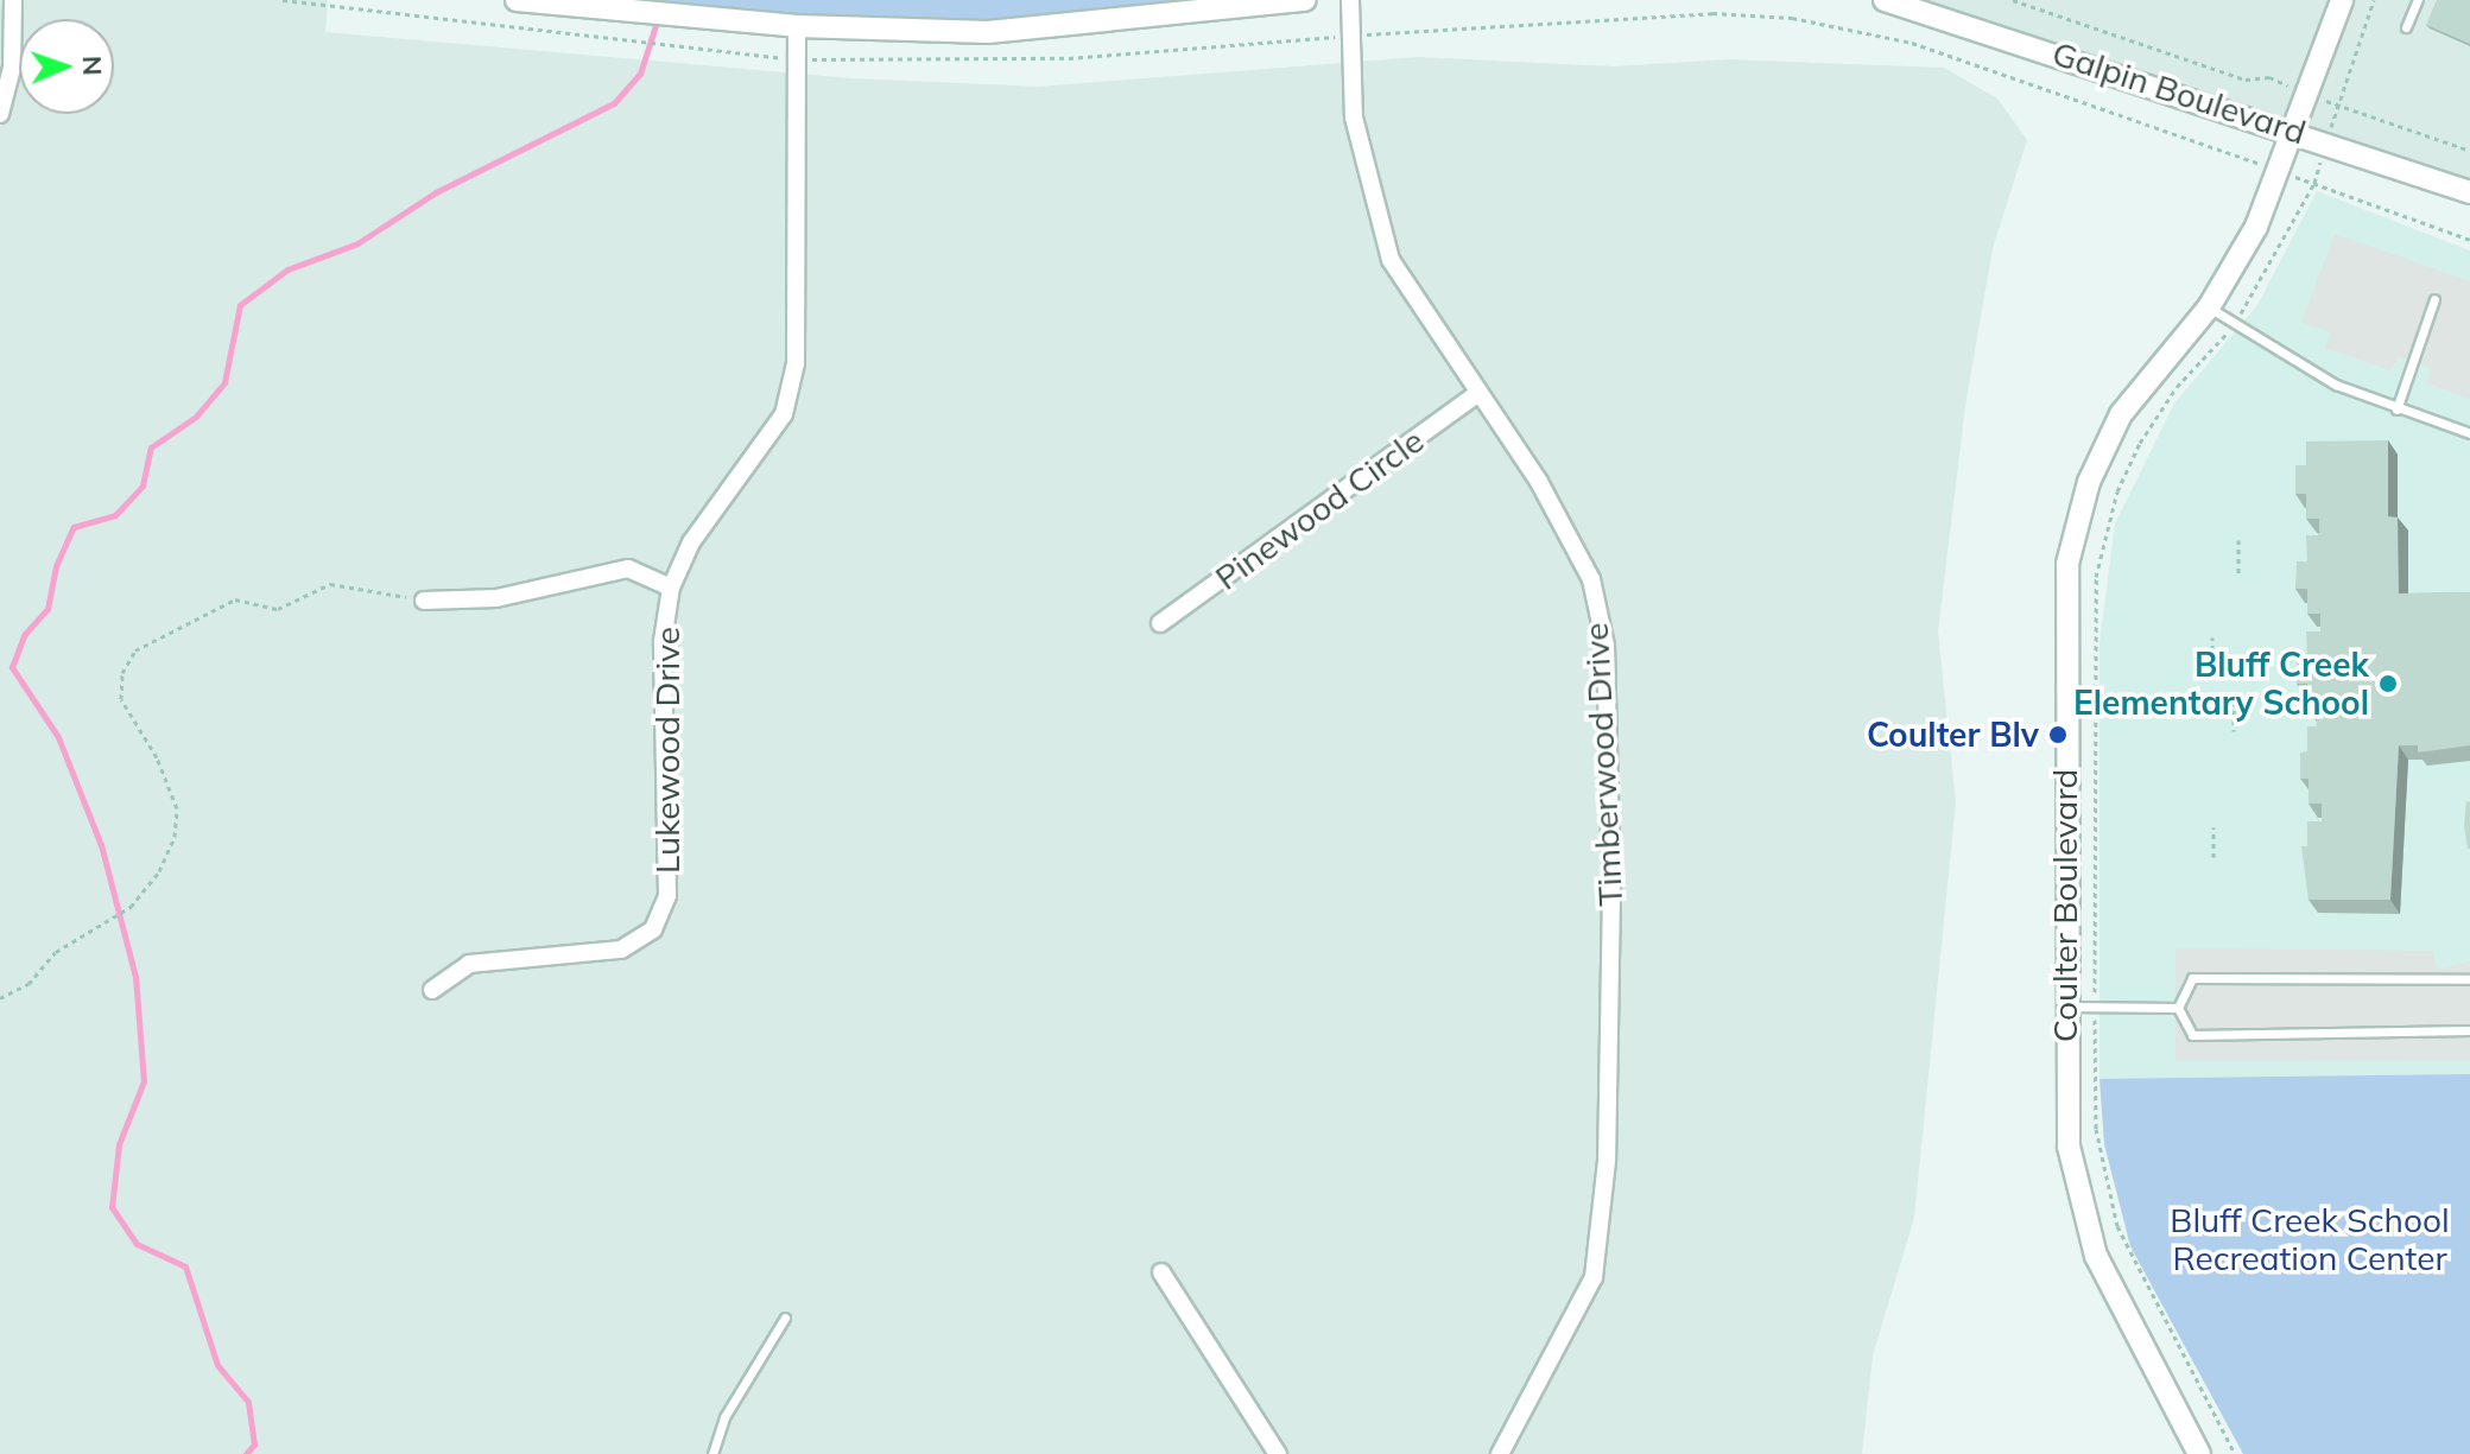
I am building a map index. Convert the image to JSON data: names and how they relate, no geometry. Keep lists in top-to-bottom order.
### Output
{
  "streets": {
    "street": [
      "Galpin Boulevard",
      "Pinewood Circle",
      "Lukewood Drive",
      "Timberwood Drive",
      "Coulter Boulevard"
    ]
  },
  "crossings": [
    ["Galpin Boulevard", "Coulter Boulevard"],
    ["Pinewood Circle", "Timberwood Drive"]
  ],
  "parks": ["Bluff Creek School Recreation Center"],
  "places": ["Bluff Creek Elementary School", "Coulter Blv"],
  "north": "right"
}
